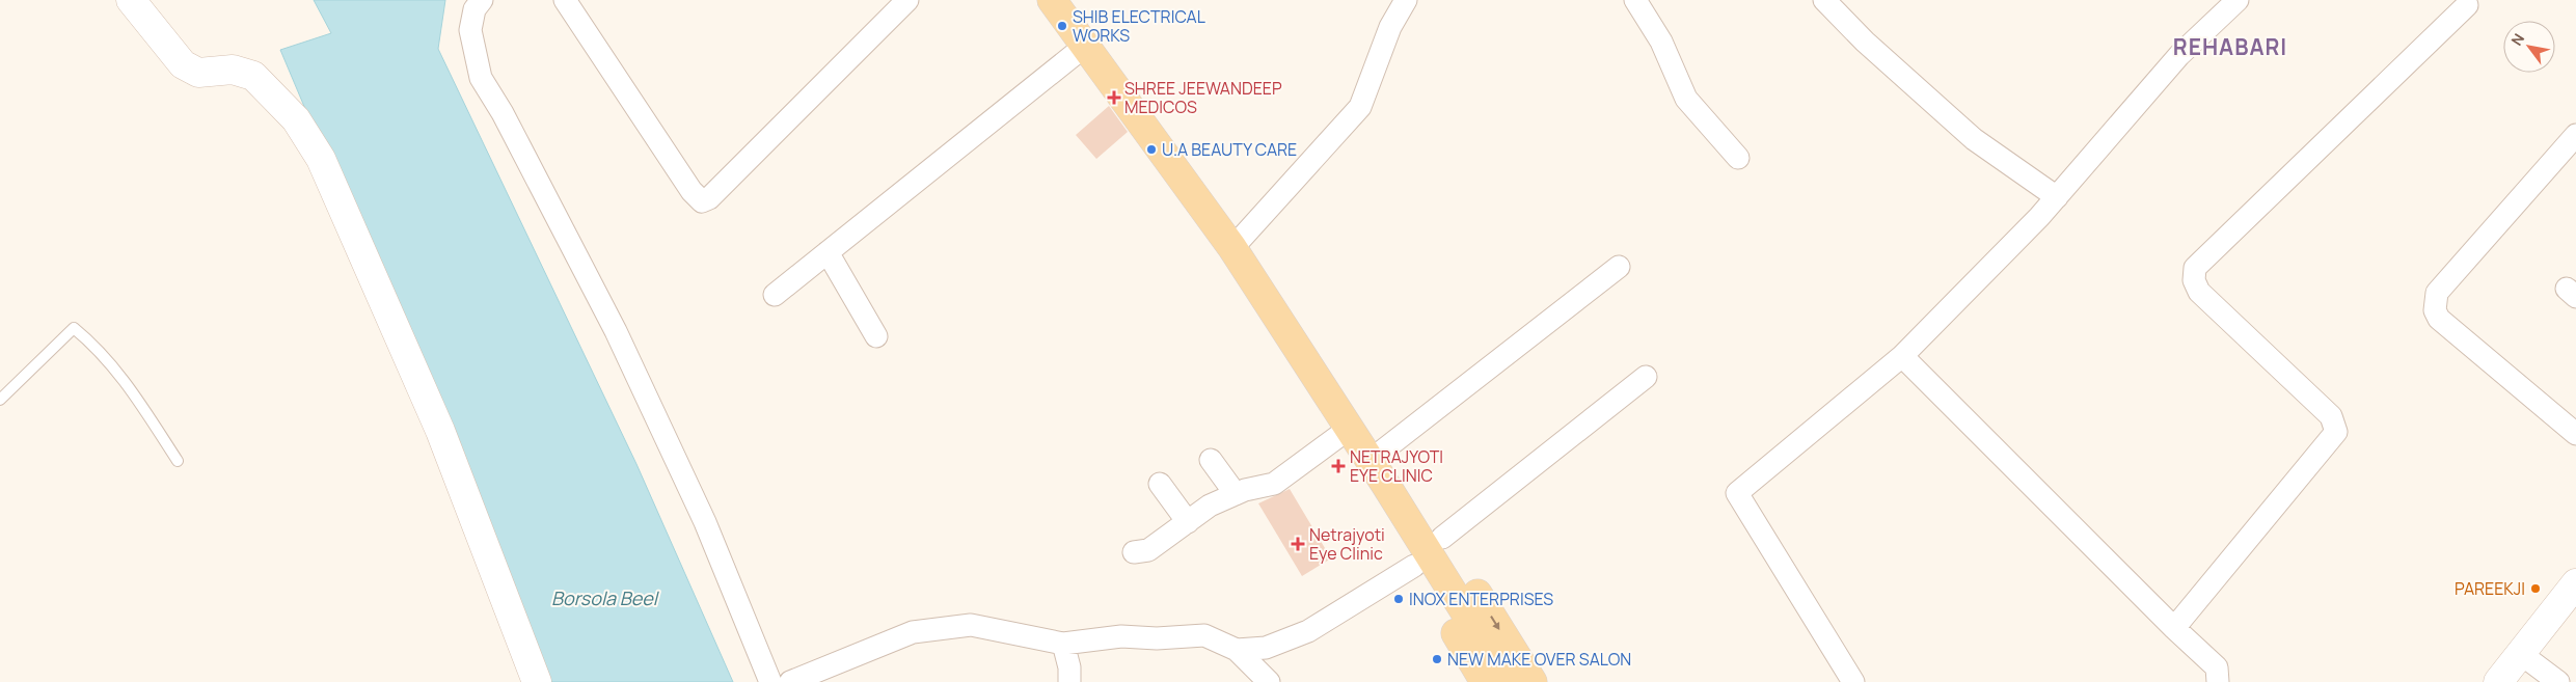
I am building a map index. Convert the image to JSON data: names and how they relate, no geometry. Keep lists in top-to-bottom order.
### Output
{
  "districts": ["REHABARI"],
  "water": ["Borsola Beel"],
  "places": {
    "other": [
      "SHIB ELECTRICAL WORKS",
      "U.A BEAUTY CARE",
      "PAREEKJI",
      "INOX ENTERPRISES",
      "NEW MAKE OVER SALON"
    ],
    "health": ["SHREE JEEWANDEEP MEDICOS", "NETRAJYOTI EYE CLINIC", "Netrajyoti Eye Clinic"]
  },
  "north": "top left"
}
